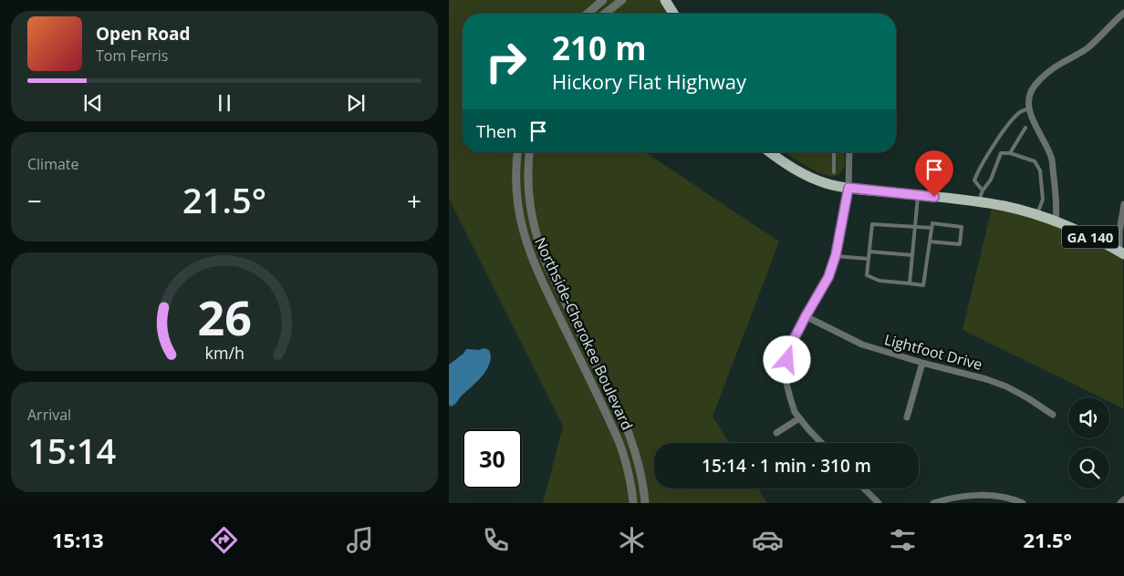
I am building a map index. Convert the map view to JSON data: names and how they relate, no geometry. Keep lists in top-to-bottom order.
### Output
{
  "streets": {
    "main road": ["GA 140"],
    "street": ["Northside-Cherokee Boulevard", "Lightfoot Drive"]
  },
  "page": {
    "turn": ["210 m", "Hickory Flat Highway"],
    "song": ["Open Road", "Tom Ferris"],
    "then": "Then",
    "tile": [
      "Climate",
      ["Arrival", "15:14"]
    ],
    "heat": ["−", "21.5°", "+"],
    "limit": "30",
    "trip": "15:14 · 1 min · 310 m",
    "tabs": ["15:13", "21.5°"],
    "gauge": ["26", "km/h"]
  }
}
